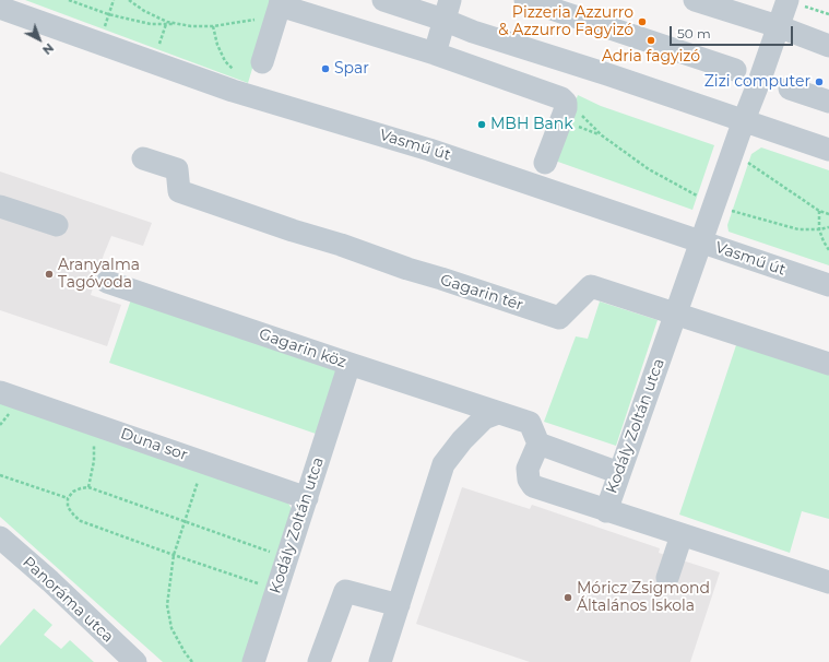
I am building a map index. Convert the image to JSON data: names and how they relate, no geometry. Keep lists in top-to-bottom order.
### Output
{
  "streets": {
    "street": [
      "Vasmű út",
      "Gagarin tér",
      "Gagarin köz",
      "Kodály Zoltán utca",
      "Duna sor",
      "Panoráma utca"
    ]
  },
  "crossings": [
    ["Vasmű út", "Kodály Zoltán utca"],
    ["Gagarin tér", "Kodály Zoltán utca"],
    ["Gagarin köz", "Kodály Zoltán utca"],
    ["Kodály Zoltán utca", "Duna sor"]
  ],
  "places": [
    "Pizzeria Azzurro & Azzurro Fagyizó",
    "Adria fagyizó",
    "Spar",
    "Zizi computer",
    "MBH Bank",
    "Aranyalma Tagóvoda",
    "Móricz Zsigmond Általános Iskola"
  ],
  "scale_bar": "50 m",
  "north": "bottom right"
}
